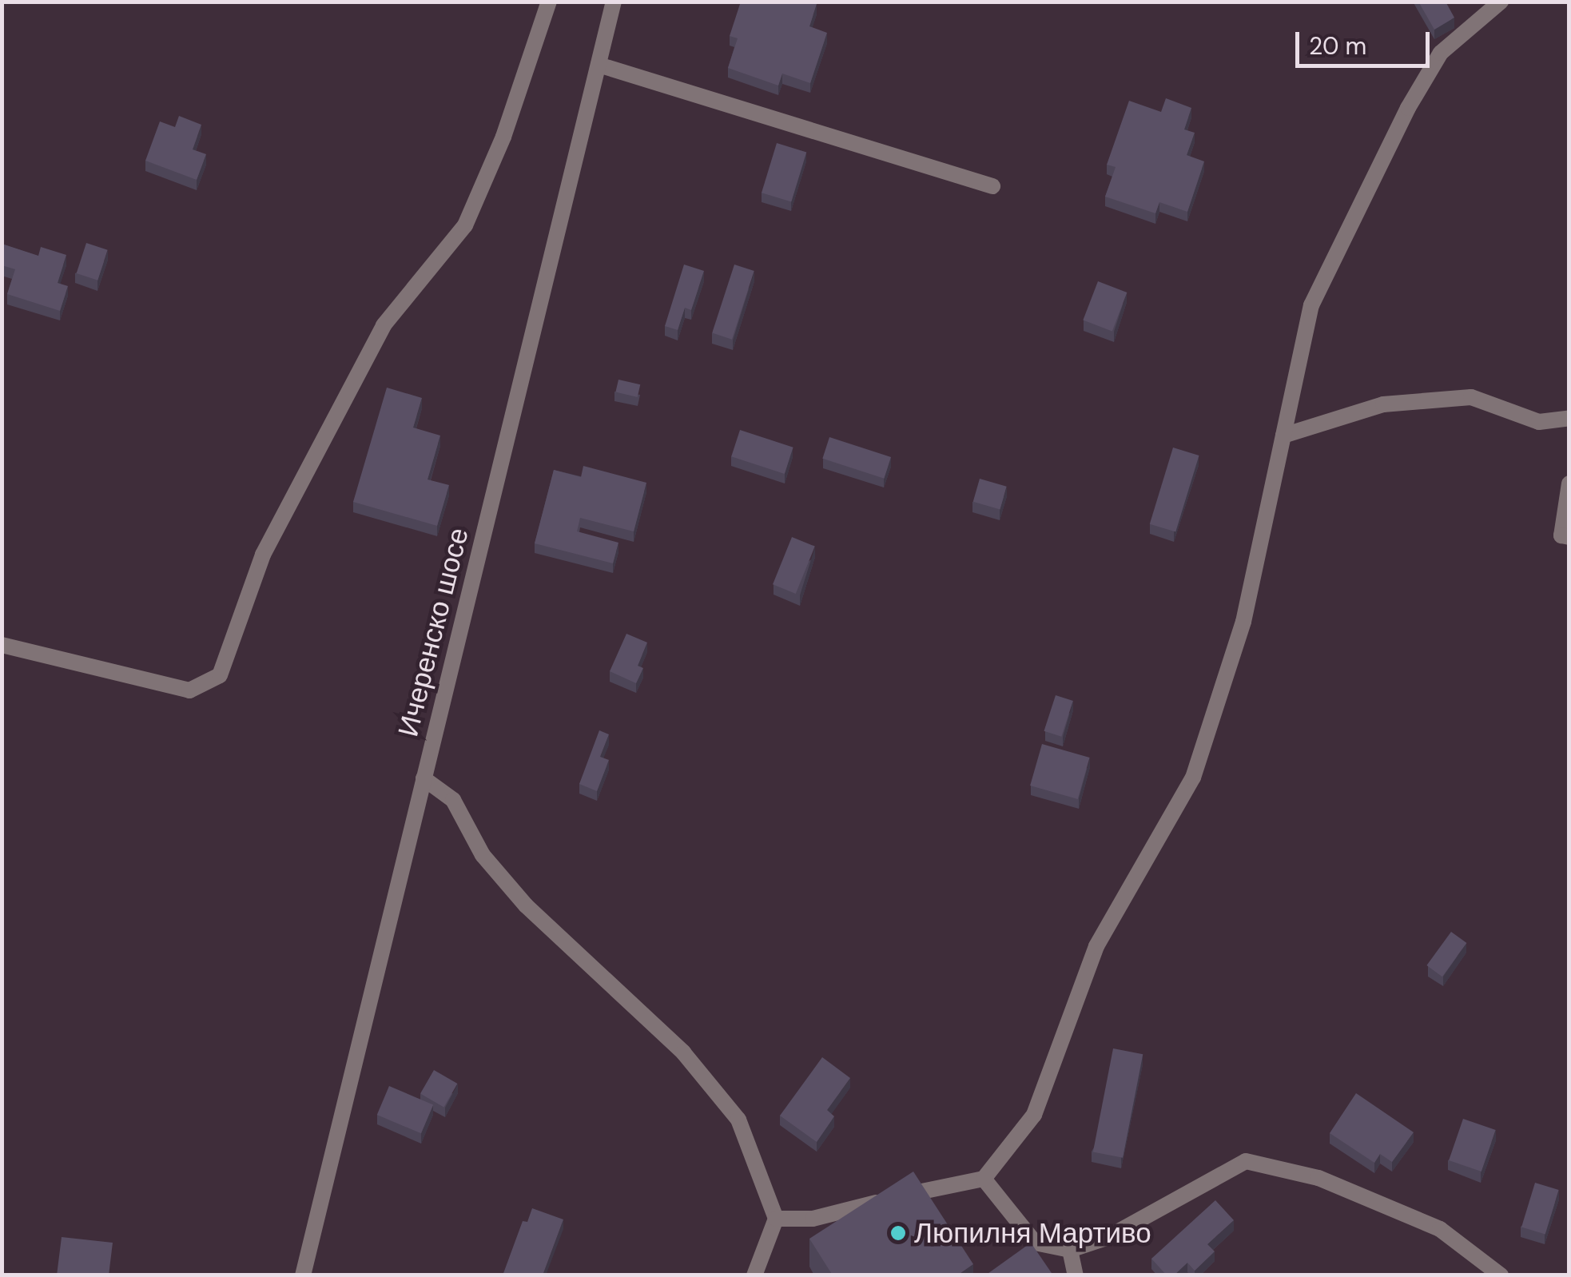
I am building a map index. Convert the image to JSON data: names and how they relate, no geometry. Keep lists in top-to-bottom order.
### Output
{
  "streets": {
    "street": ["Ичеренско шосе"]
  },
  "places": ["Люпилня Мартиво"],
  "scale_bar": "20 m"
}
